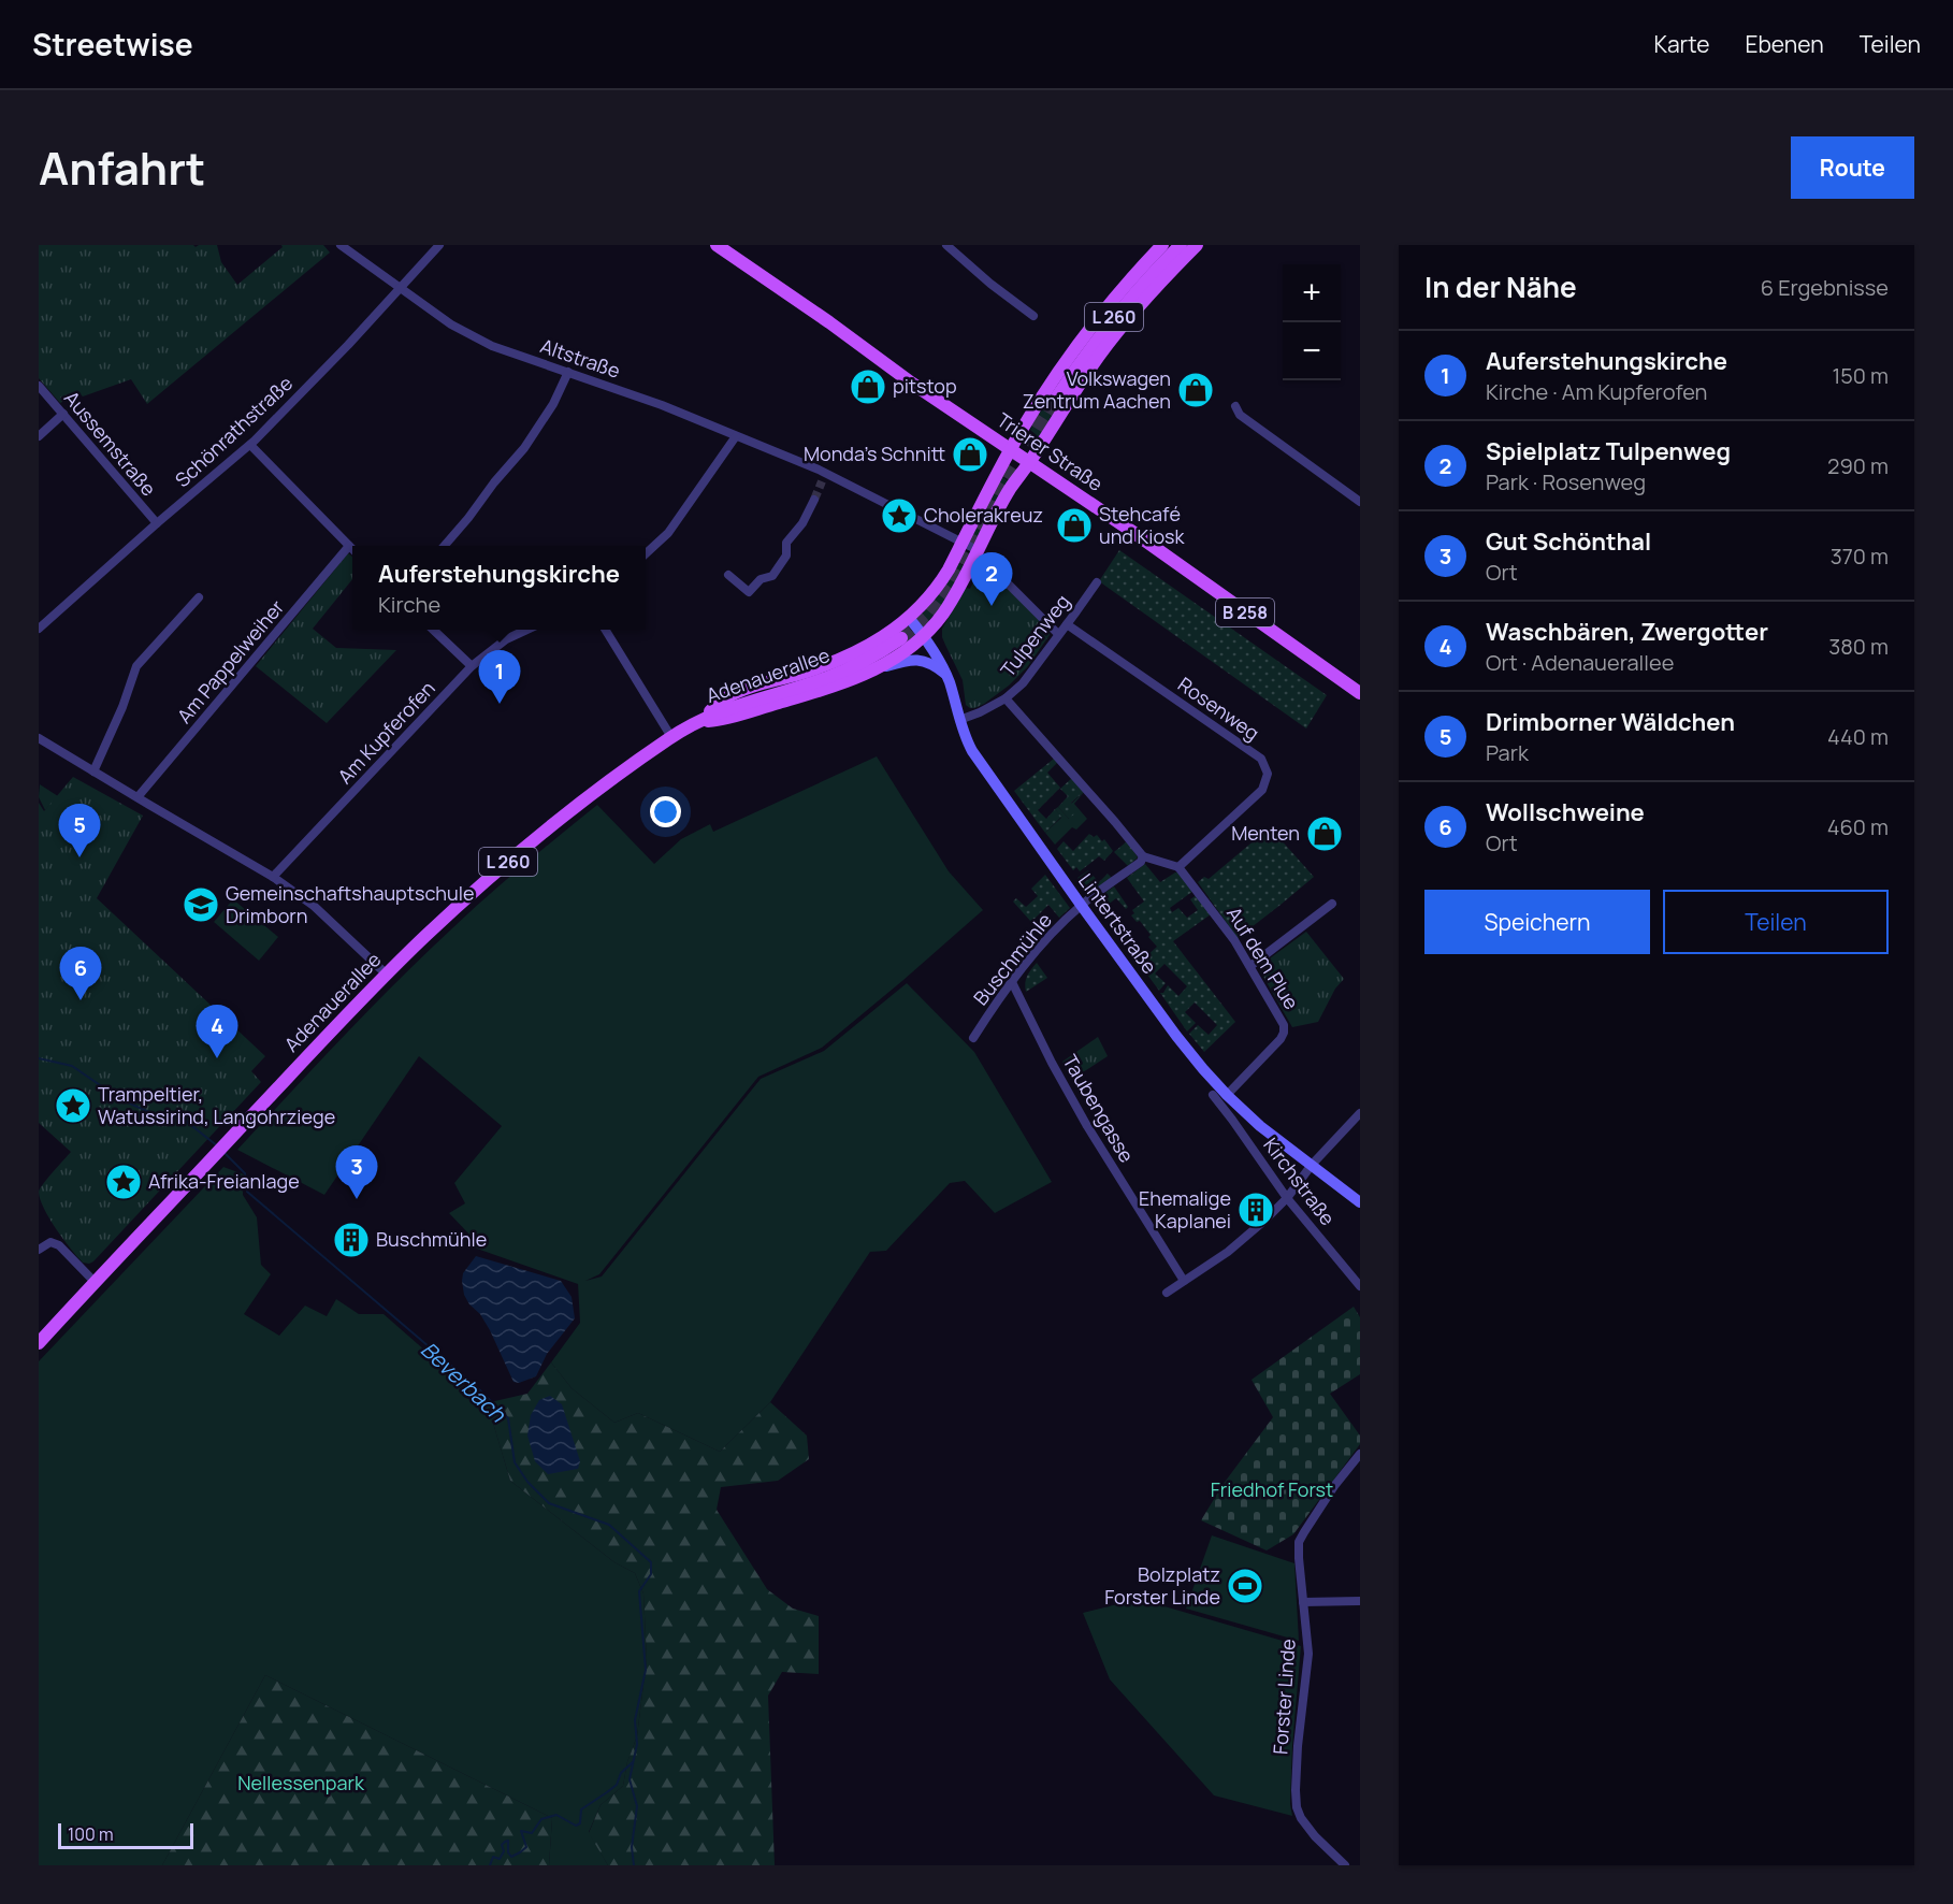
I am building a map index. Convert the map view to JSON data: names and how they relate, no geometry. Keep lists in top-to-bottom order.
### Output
{
  "streets": {
    "main road": [
      "L 260",
      "Trierer Straße",
      "B 258",
      "Adenauerallee",
      "Lintertstraße"
    ],
    "street": [
      "Altstraße",
      "Schönrathstraße",
      "Aussemstraße",
      "Tulpenweg",
      "Am Pappelweiher",
      "Rosenweg",
      "Am Kupferofen",
      "Auf dem Plue",
      "Buschmühle",
      "Taubengasse",
      "Kirchstraße",
      "Forster Linde"
    ]
  },
  "crossings": [
    ["Altstraße", "Schönrathstraße"],
    ["Schönrathstraße", "Aussemstraße"],
    ["Tulpenweg", "Rosenweg"],
    ["Tulpenweg", "Lintertstraße"],
    ["Rosenweg", "Auf dem Plue"],
    ["Lintertstraße", "Auf dem Plue"],
    ["Lintertstraße", "Buschmühle"],
    ["Buschmühle", "Taubengasse"]
  ],
  "water": ["Beverbach"],
  "parks": ["Friedhof Forst", "Nellessenpark"],
  "places": {
    "shop": [
      "pitstop",
      "Volkswagen Zentrum Aachen",
      "Monda's Schnitt",
      "Stehcafé und Kiosk",
      "Menten"
    ],
    "place": ["Cholerakreuz", "Trampeltier, Watussirind, Langohrziege", "Afrika-Freianlage"],
    "school or university": ["Gemeinschaftshauptschule Drimborn"],
    "building": ["Ehemalige Kaplanei", "Buschmühle"],
    "sports": ["Bolzplatz Forster Linde"]
  },
  "scale_bar": "100 m",
  "page": {
    "header": "Streetwise",
    "nav": ["Karte", "Ebenen", "Teilen"],
    "title": "Anfahrt",
    "buttons": [
      "Route",
      ["Speichern", "Teilen"]
    ],
    "heading": ["In der Nähe", "6 Ergebnisse"],
    "map_buttons": ["+", "−"],
    "list": [
      {
        "mark": "1",
        "name": "Auferstehungskirche",
        "note": "Kirche · Am Kupferofen",
        "value": "150 m"
      },
      {
        "mark": "2",
        "name": "Spielplatz Tulpenweg",
        "note": "Park · Rosenweg",
        "value": "290 m"
      },
      {
        "mark": "3",
        "name": "Gut Schönthal",
        "note": "Ort",
        "value": "370 m"
      },
      {
        "mark": "4",
        "name": "Waschbären, Zwergotter",
        "note": "Ort · Adenauerallee",
        "value": "380 m"
      },
      {
        "mark": "5",
        "name": "Drimborner Wäldchen",
        "note": "Park",
        "value": "440 m"
      },
      {
        "mark": "6",
        "name": "Wollschweine",
        "note": "Ort",
        "value": "460 m"
      }
    ],
    "popup": ["Auferstehungskirche", "Kirche"],
    "pins": [
      "2",
      "1",
      "5",
      "6",
      "4",
      "3"
    ],
    "scale": "100 m"
  }
}
